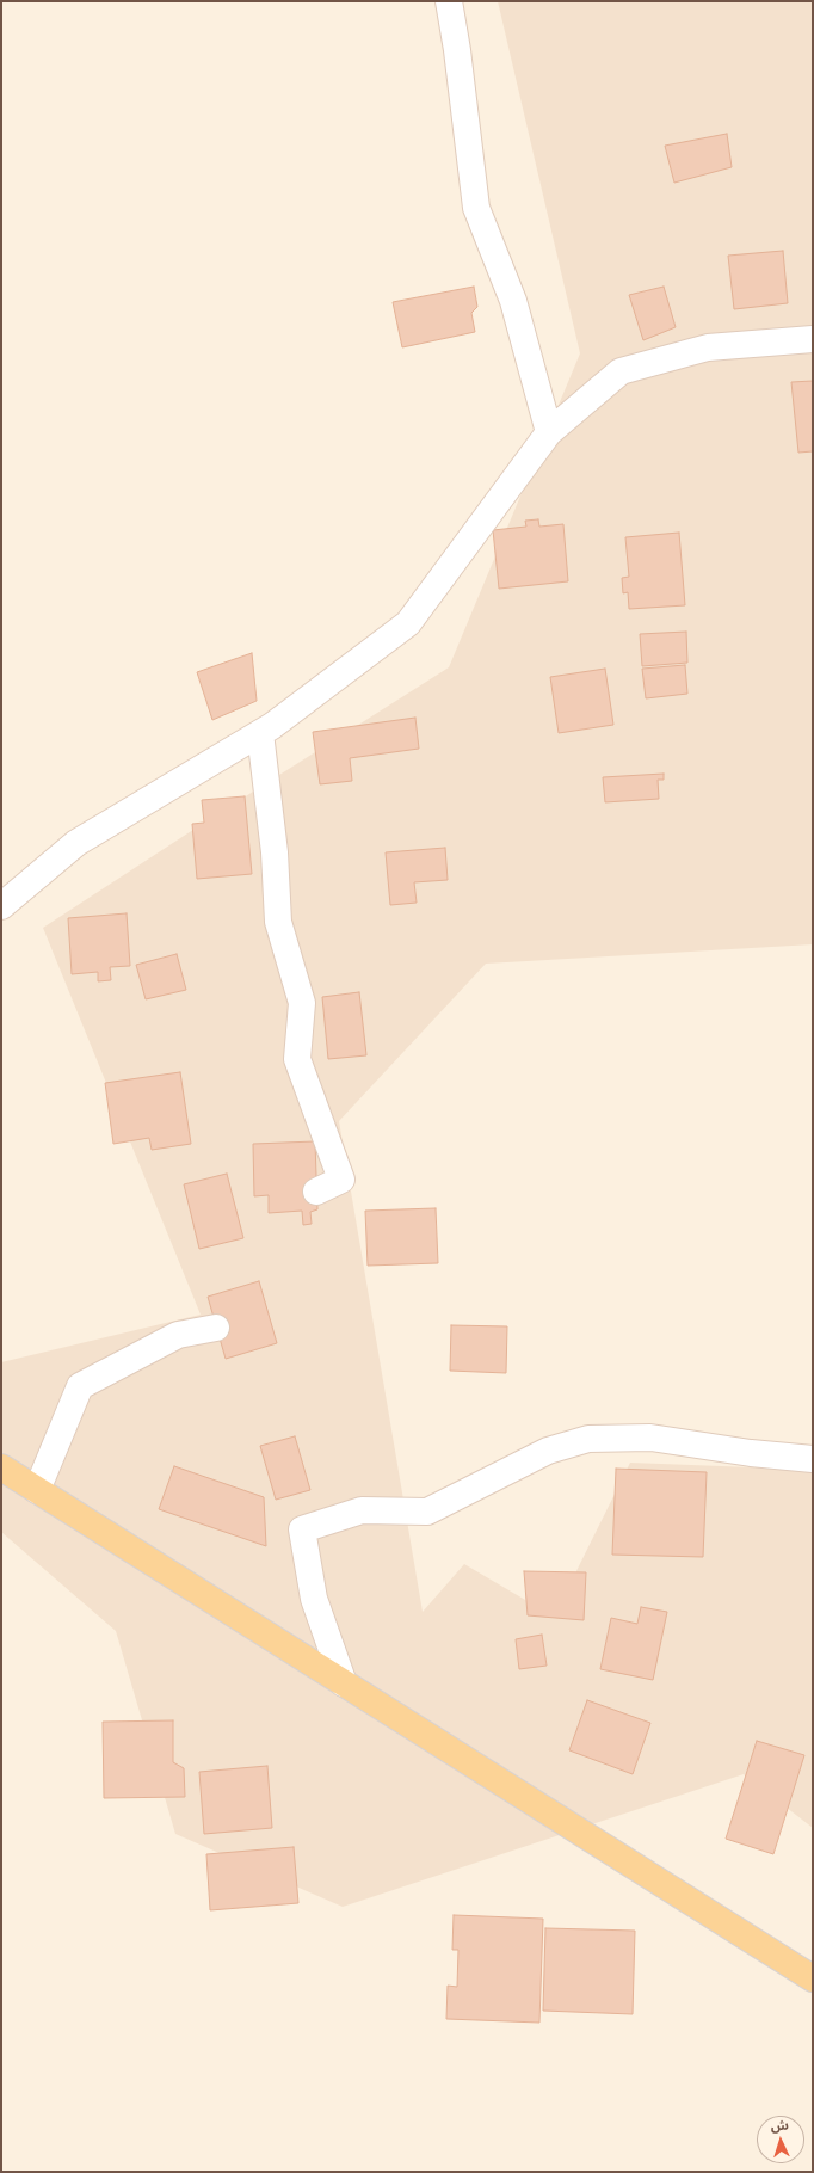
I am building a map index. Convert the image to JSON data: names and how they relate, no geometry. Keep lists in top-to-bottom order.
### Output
{
  "north": "top"
}
